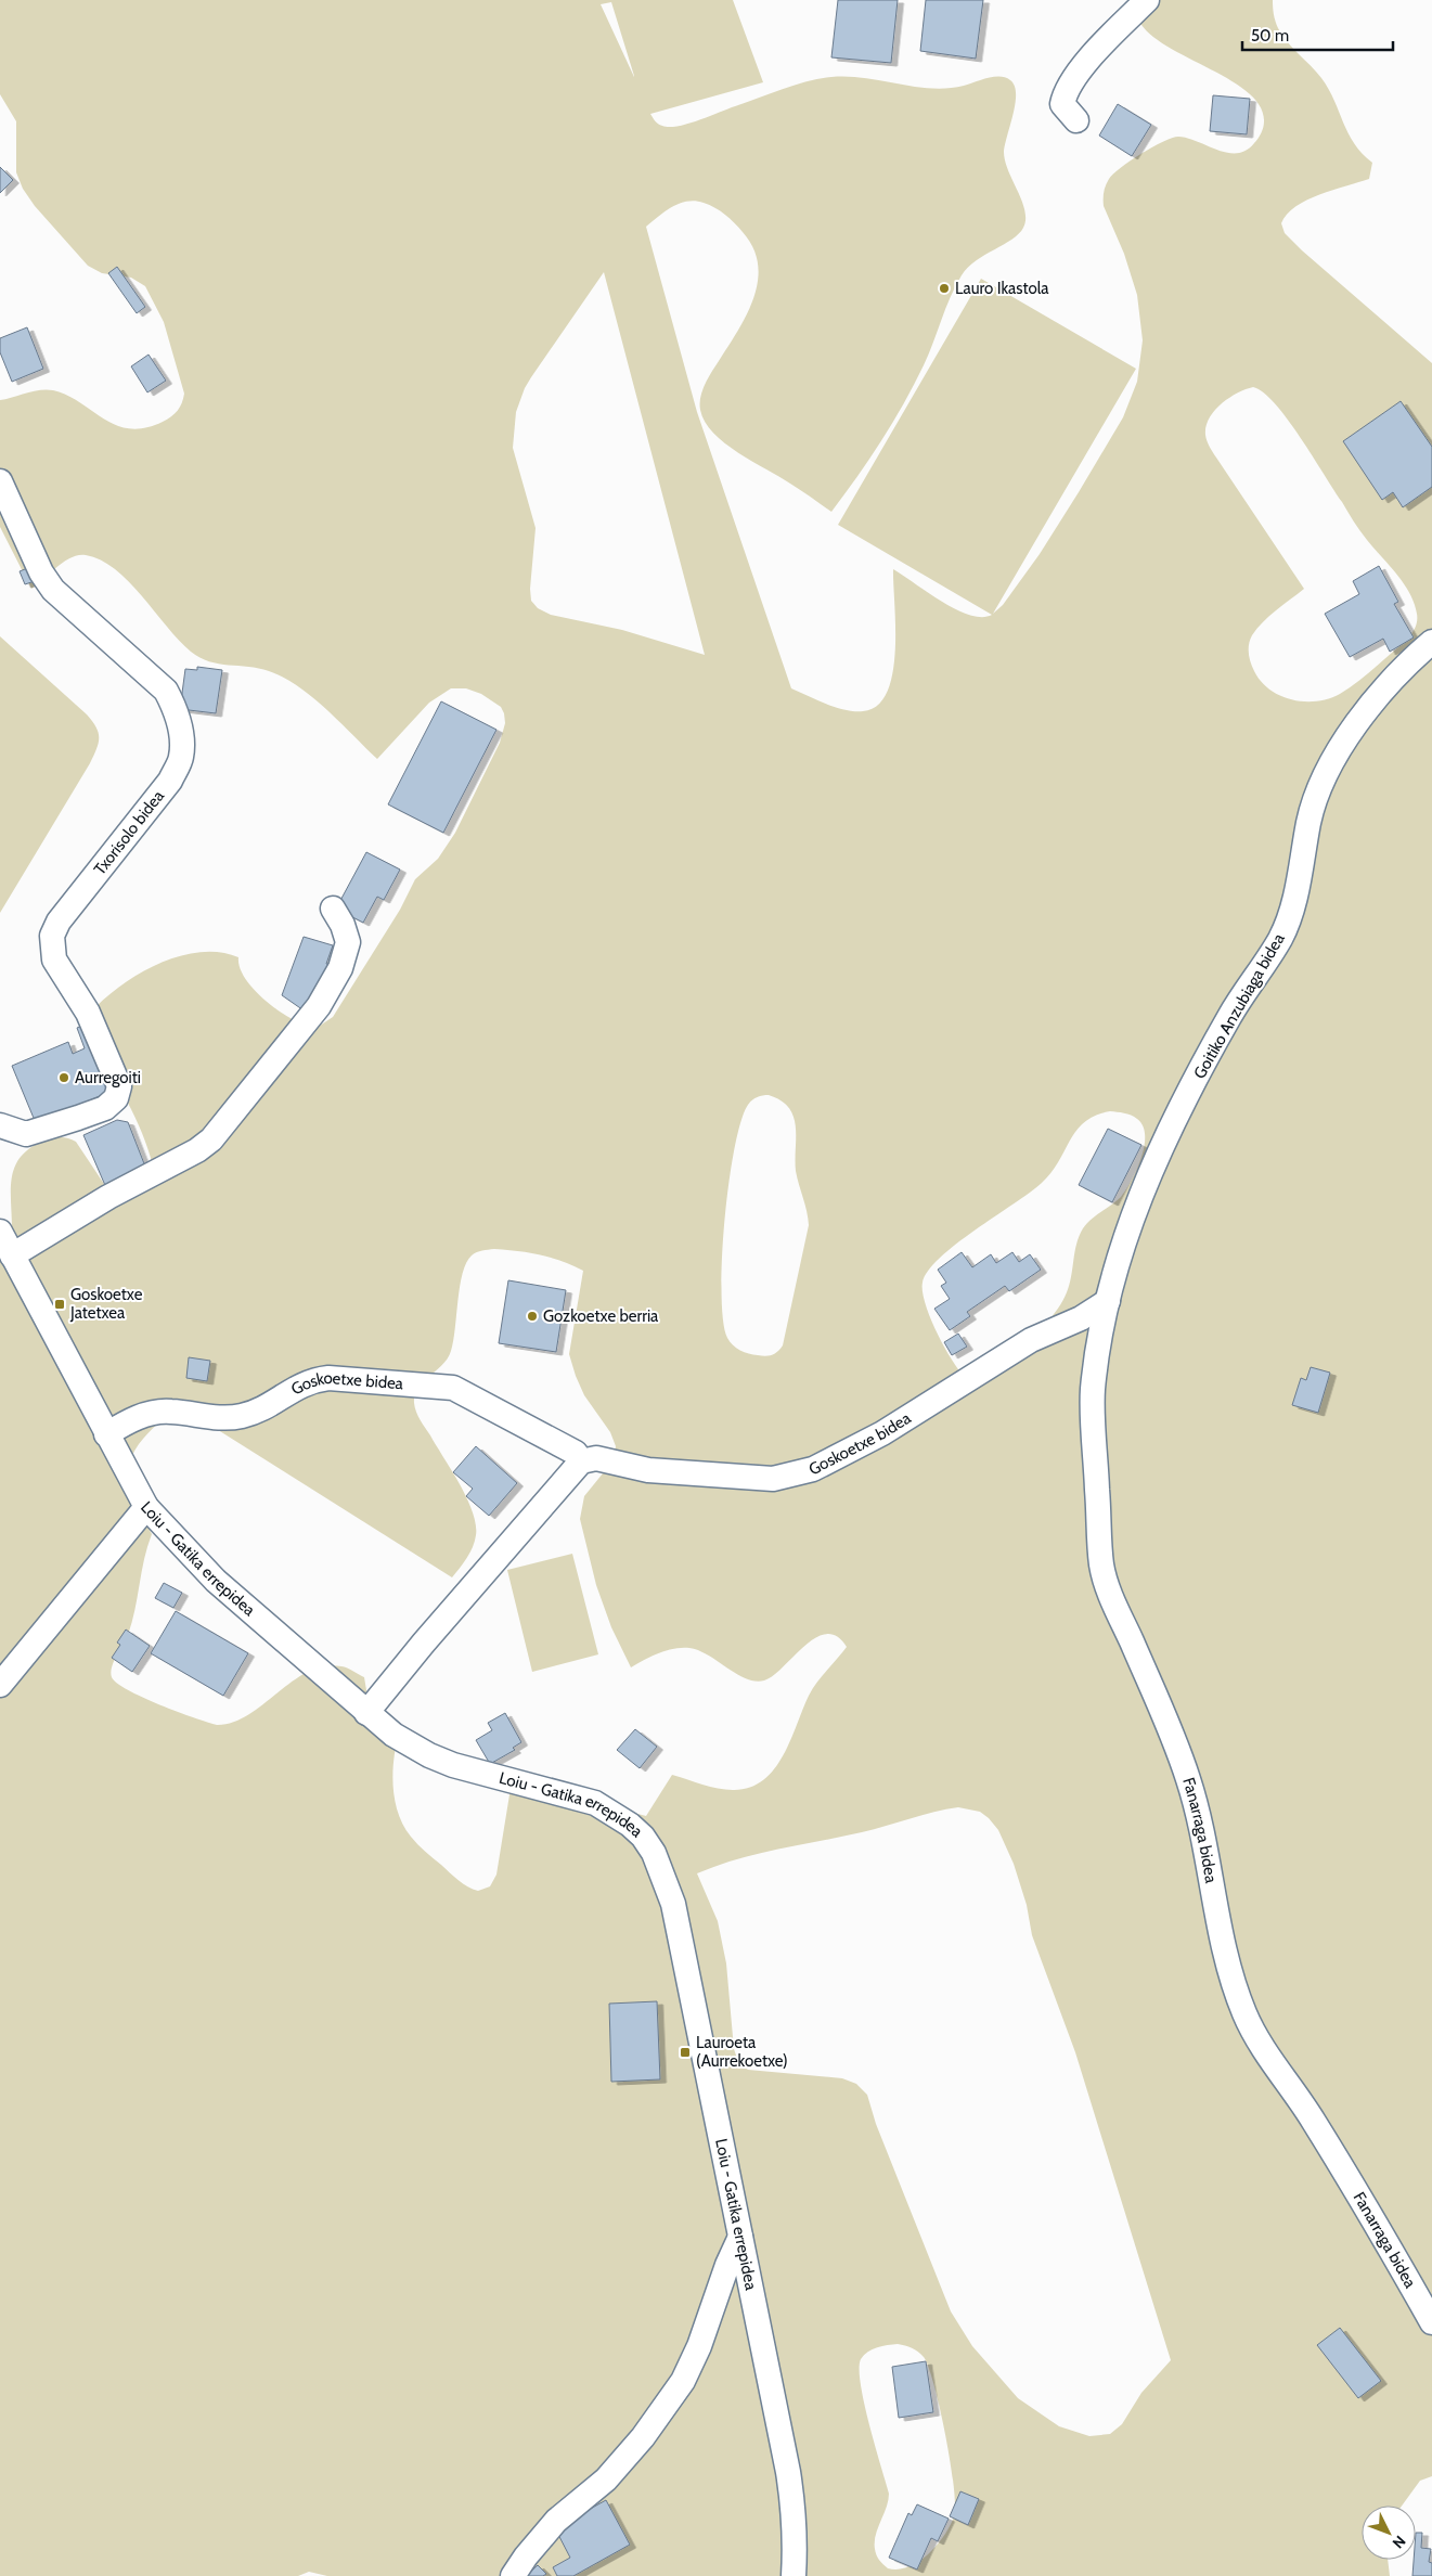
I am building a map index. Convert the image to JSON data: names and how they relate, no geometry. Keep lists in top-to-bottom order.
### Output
{
  "streets": {
    "street": [
      "Txorisolo bidea",
      "Goitiko Anzubiaga bidea",
      "Goskoetxe bidea",
      "Loiu - Gatika errepidea",
      "Fanarraga bidea"
    ]
  },
  "crossings": [
    ["Goitiko Anzubiaga bidea", "Goskoetxe bidea"],
    ["Goitiko Anzubiaga bidea", "Fanarraga bidea"],
    ["Goskoetxe bidea", "Loiu - Gatika errepidea"],
    ["Goskoetxe bidea", "Fanarraga bidea"]
  ],
  "places": {
    "other": ["Lauro Ikastola", "Aurregoiti", "Gozkoetxe berria"],
    "transit": ["Goskoetxe Jatetxea", "Lauroeta (Aurrekoetxe)"]
  },
  "scale_bar": "50 m",
  "north": "bottom right"
}
